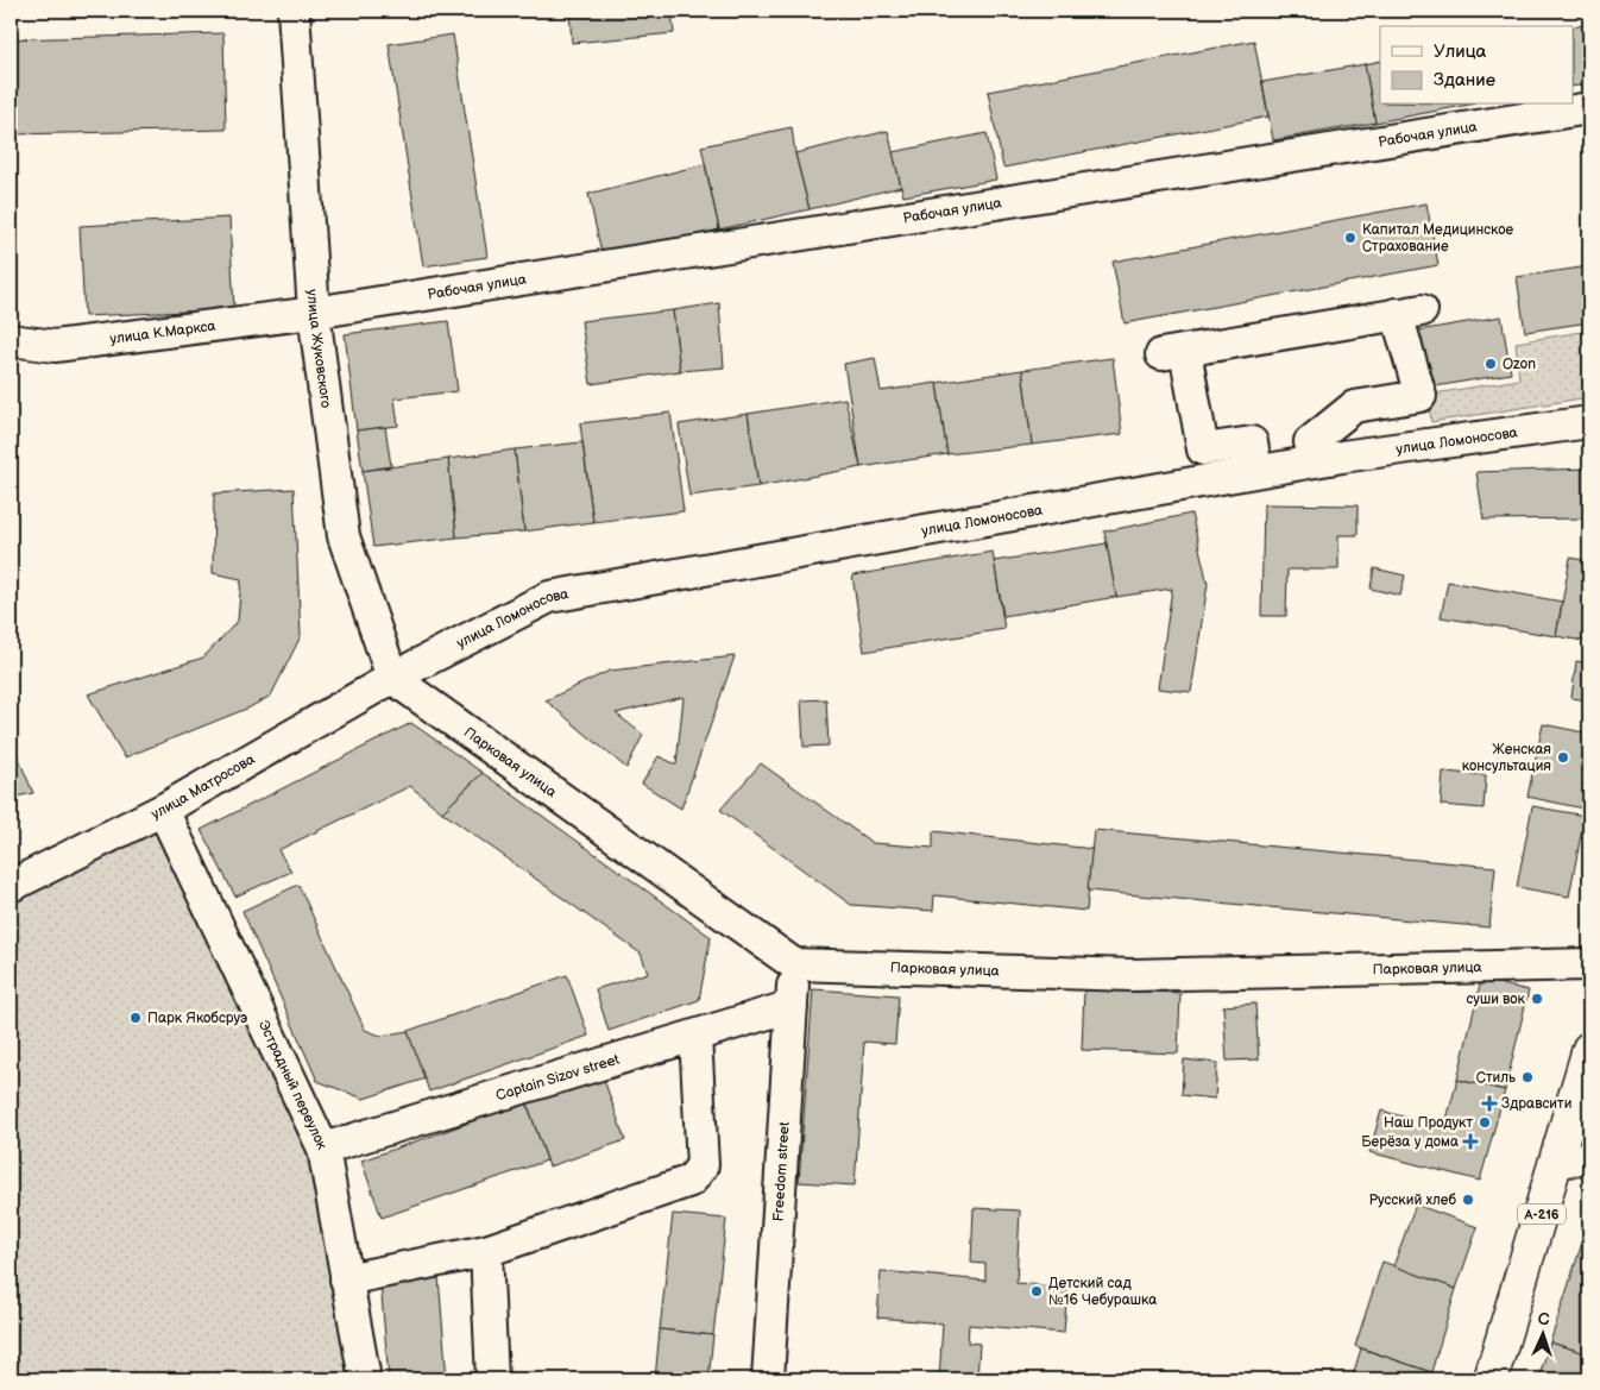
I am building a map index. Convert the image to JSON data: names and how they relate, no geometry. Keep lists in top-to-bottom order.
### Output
{
  "streets": {
    "main road": ["А-216"],
    "street": [
      "Рабочая улица",
      "улица К.Маркса",
      "улица Жуковского",
      "улица Ломоносова",
      "Парковая улица",
      "улица Матросова",
      "Captain Sizov street",
      "Эстрадный переулок",
      "Freedom street"
    ]
  },
  "crossings": [
    ["Рабочая улица", "улица К.Маркса"],
    ["Рабочая улица", "улица Жуковского"],
    ["улица К.Маркса", "улица Жуковского"],
    ["улица Жуковского", "улица Ломоносова"],
    ["улица Жуковского", "Парковая улица"],
    ["улица Жуковского", "улица Матросова"],
    ["улица Ломоносова", "Парковая улица"],
    ["улица Ломоносова", "улица Матросова"],
    ["Парковая улица", "улица Матросова"],
    ["Парковая улица", "Freedom street"],
    ["улица Матросова", "Эстрадный переулок"],
    ["Captain Sizov street", "Эстрадный переулок"],
    ["Captain Sizov street", "Freedom street"]
  ],
  "places": {
    "other": [
      "Капитал Медицинское Страхование",
      "Ozon",
      "Женская консультация",
      "суши вок",
      "Парк Якобсруэ",
      "Стиль",
      "Наш Продукт",
      "Русский хлеб",
      "Детский сад №16 Чебурашка"
    ],
    "health": ["Здравсити", "Берёза у дома"]
  },
  "legend": ["Улица", "Здание"],
  "north": "top"
}
